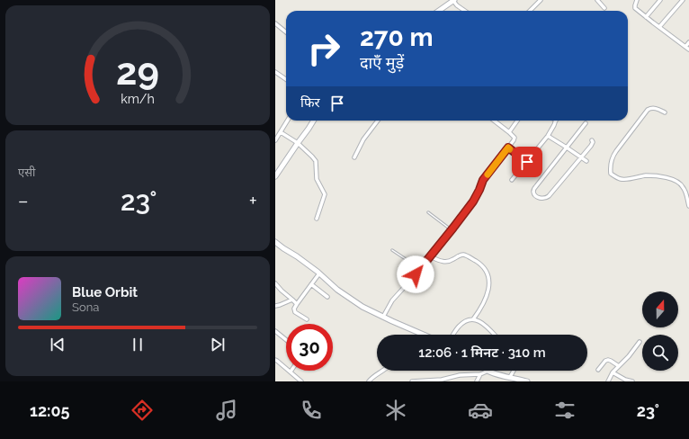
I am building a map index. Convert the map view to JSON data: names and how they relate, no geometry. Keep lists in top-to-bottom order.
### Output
{
  "north": "top",
  "page": {
    "turn": ["270 m", "दाएँ मुड़ें"],
    "then": "फिर",
    "tile": "एसी",
    "heat": ["−", "23°", "+"],
    "song": ["Blue Orbit", "Sona"],
    "limit": "30",
    "trip": "12:06 · 1 मिनट · 310 m",
    "tabs": ["12:05", "23°"],
    "gauge": ["29", "km/h"]
  }
}
